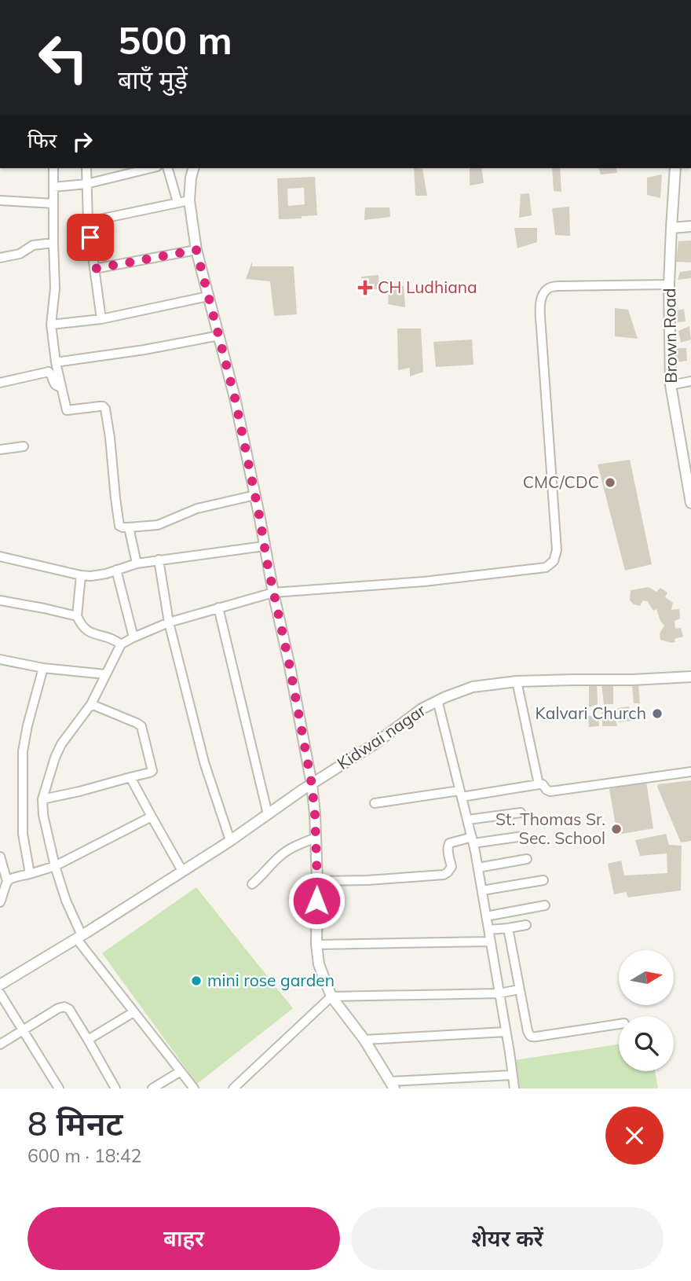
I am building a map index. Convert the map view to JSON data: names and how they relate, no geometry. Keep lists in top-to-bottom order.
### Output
{
  "streets": {
    "street": ["Brown Road", "Kidwai nagar"]
  },
  "places": {
    "health": ["CH Ludhiana"],
    "other": [
      "CMC/CDC",
      "Kalvari Church",
      "St. Thomas Sr. Sec. School",
      "mini rose garden"
    ]
  },
  "north": "right",
  "page": {
    "turn": ["500 m", "बाएँ मुड़ें"],
    "then": "फिर",
    "heading": ["8 मिनट", "600 m · 18:42"],
    "buttons": ["बाहर", "शेयर करें"]
  }
}
